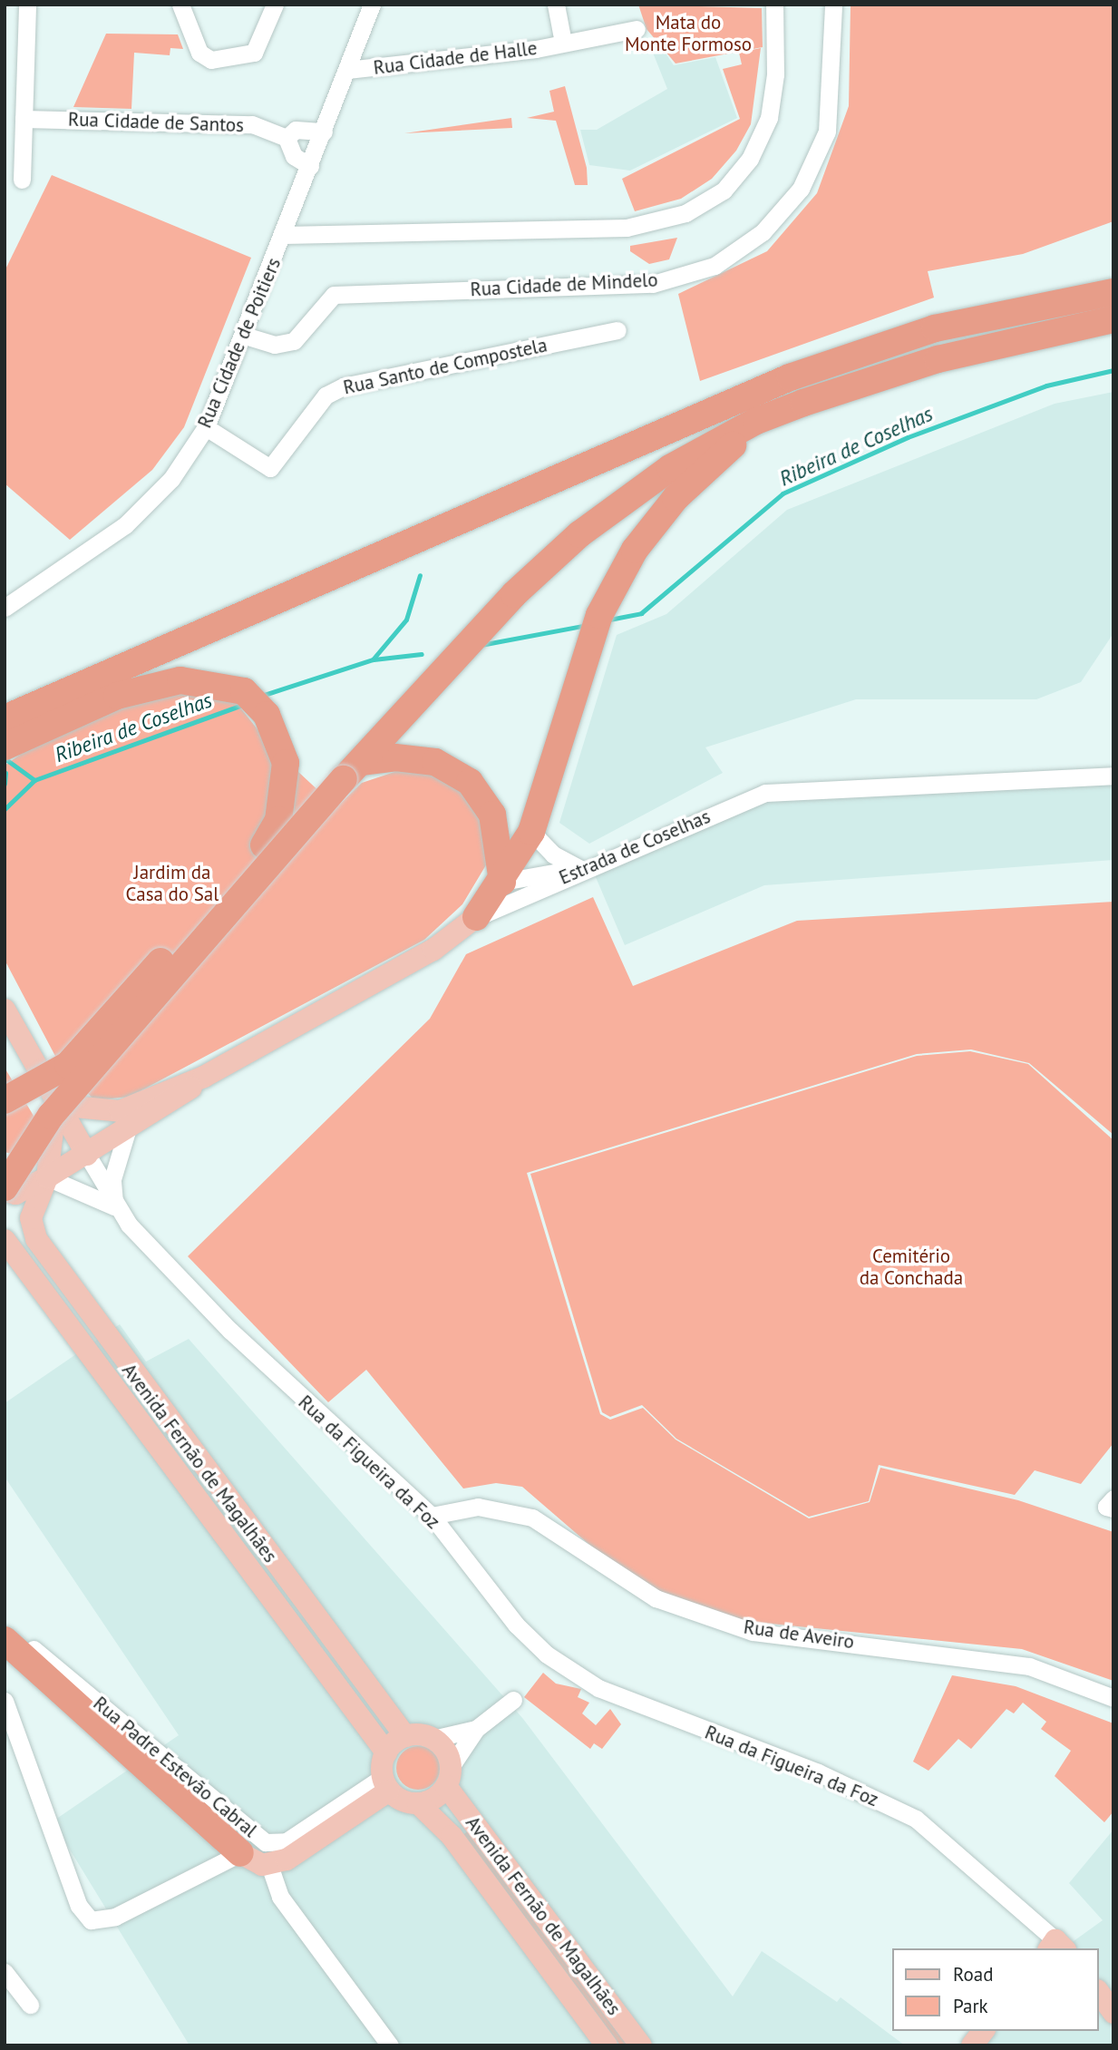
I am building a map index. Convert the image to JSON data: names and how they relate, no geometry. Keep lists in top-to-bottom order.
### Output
{
  "streets": {
    "main road": [
      "Estrada de Coselhas",
      "Rua da Figueira da Foz",
      "Avenida Fernão de Magalhães",
      "Rua Padre Estevão Cabral"
    ],
    "street": [
      "Rua Cidade de Halle",
      "Rua Cidade de Santos",
      "Rua Cidade de Mindelo",
      "Rua Cidade de Poitiers",
      "Rua Santo de Compostela",
      "Rua de Aveiro"
    ]
  },
  "crossings": [
    ["Rua Cidade de Halle", "Rua Cidade de Poitiers"],
    ["Rua Cidade de Mindelo", "Rua Cidade de Poitiers"],
    ["Rua Cidade de Poitiers", "Rua Santo de Compostela"],
    ["Rua da Figueira da Foz", "Avenida Fernão de Magalhães"],
    ["Rua da Figueira da Foz", "Rua de Aveiro"],
    ["Avenida Fernão de Magalhães", "Rua Padre Estevão Cabral"]
  ],
  "water": ["Ribeira de Coselhas"],
  "parks": ["Mata do Monte Formoso", "Jardim da Casa do Sal", "Cemitério da Conchada"],
  "legend": ["Road", "Park"]
}
